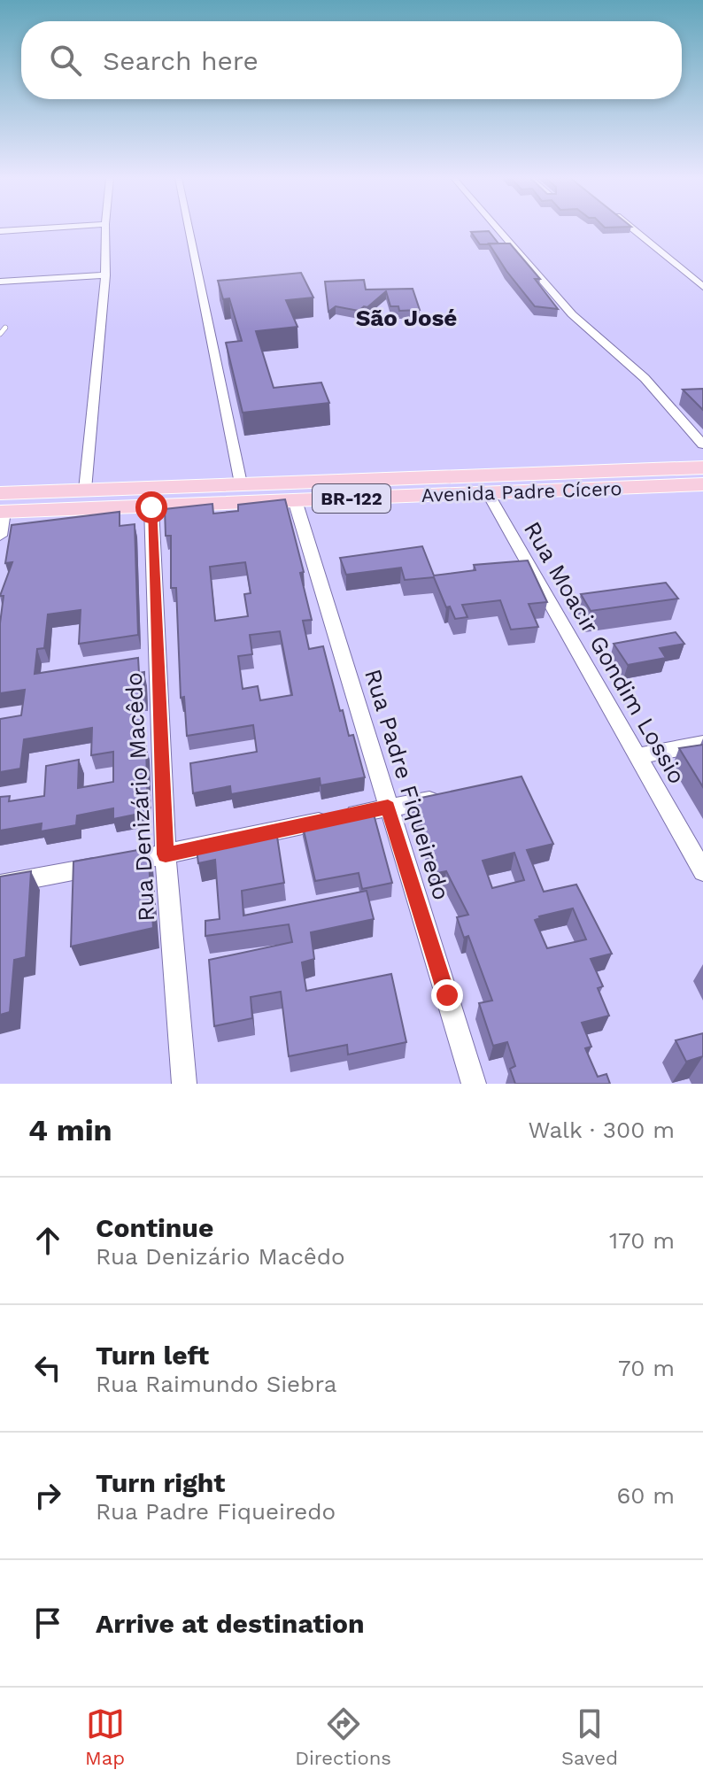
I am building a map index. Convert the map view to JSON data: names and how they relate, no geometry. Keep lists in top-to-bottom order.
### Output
{
  "streets": {
    "highway": ["Avenida Padre Cícero", "BR-122"],
    "street": ["Rua Moacir Gondim Lossio", "Rua Padre Fiqueiredo", "Rua Denizário Macêdo"]
  },
  "crossings": [
    ["Avenida Padre Cícero", "Rua Moacir Gondim Lossio"],
    ["Avenida Padre Cícero", "Rua Padre Fiqueiredo"],
    ["Avenida Padre Cícero", "Rua Denizário Macêdo"]
  ],
  "districts": ["São José"],
  "page": {
    "search": "Search here",
    "heading": ["4 min", "Walk · 300 m"],
    "list": [
      ["Continue", "Rua Denizário Macêdo", "170 m"],
      ["Turn left", "Rua Raimundo Siebra", "70 m"],
      ["Turn right", "Rua Padre Fiqueiredo", "60 m"],
      "Arrive at destination"
    ],
    "nav": ["Map", "Directions", "Saved"]
  }
}
